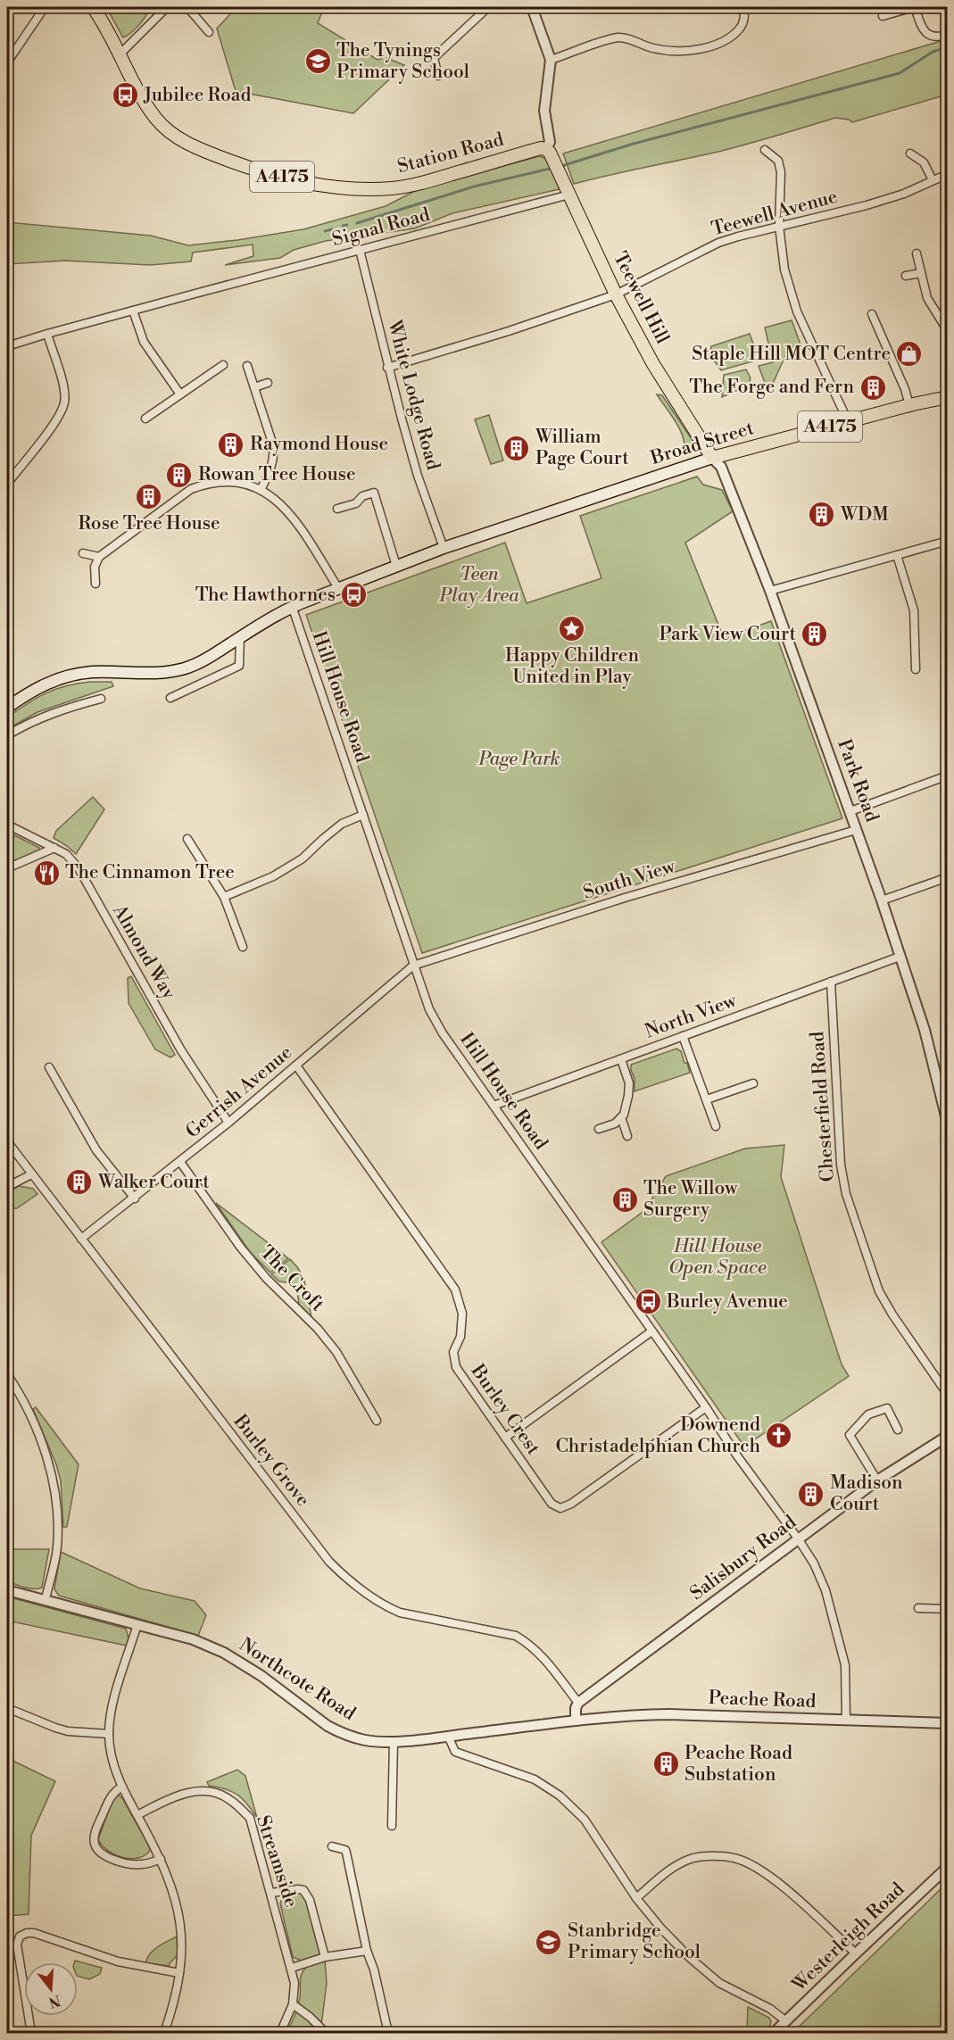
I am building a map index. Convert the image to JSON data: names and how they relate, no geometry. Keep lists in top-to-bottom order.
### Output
{
  "streets": {
    "main road": [
      "Station Road",
      "A4175",
      "Teewell Hill",
      "Broad Street"
    ],
    "street": [
      "Teewell Avenue",
      "Signal Road",
      "White Lodge Road",
      "Hill House Road",
      "Park Road",
      "South View",
      "Almond Way",
      "North View",
      "Gerrish Avenue",
      "Chesterfield Road",
      "The Croft",
      "Burley Crest",
      "Burley Grove",
      "Salisbury Road",
      "Northcote Road",
      "Peache Road",
      "Streamside",
      "Westerleigh Road"
    ]
  },
  "crossings": [
    ["Station Road", "Teewell Hill"],
    ["Teewell Avenue", "Teewell Hill"],
    ["Teewell Avenue", "White Lodge Road"],
    ["Signal Road", "Teewell Hill"],
    ["Signal Road", "White Lodge Road"],
    ["Teewell Hill", "Broad Street"],
    ["Teewell Hill", "Park Road"],
    ["White Lodge Road", "Broad Street"],
    ["Broad Street", "Hill House Road"],
    ["Broad Street", "Park Road"],
    ["Hill House Road", "South View"],
    ["Hill House Road", "North View"],
    ["Hill House Road", "Gerrish Avenue"],
    ["Hill House Road", "Burley Crest"],
    ["Hill House Road", "Salisbury Road"],
    ["Hill House Road", "Peache Road"],
    ["Park Road", "South View"],
    ["Park Road", "North View"],
    ["South View", "Gerrish Avenue"],
    ["Almond Way", "Gerrish Avenue"],
    ["North View", "Chesterfield Road"],
    ["Gerrish Avenue", "The Croft"],
    ["Gerrish Avenue", "Burley Crest"],
    ["Gerrish Avenue", "Burley Grove"],
    ["Burley Grove", "Salisbury Road"],
    ["Northcote Road", "Peache Road"]
  ],
  "parks": ["Teen Play Area", "Page Park", "Hill House Open Space"],
  "places": {
    "school or university": ["The Tynings Primary School", "Stanbridge Primary School"],
    "bus stop": ["Jubilee Road", "The Hawthornes", "Burley Avenue"],
    "shop": ["Staple Hill MOT Centre"],
    "building": [
      "The Forge and Fern",
      "Raymond House",
      "William Page Court",
      "Rowan Tree House",
      "Rose Tree House",
      "WDM",
      "Park View Court",
      "Walker Court",
      "The Willow Surgery",
      "Madison Court",
      "Peache Road Substation"
    ],
    "place": ["Happy Children United in Play"],
    "restaurant": ["The Cinnamon Tree"],
    "church": ["Downend Christadelphian Church"]
  },
  "north": "bottom"
}
